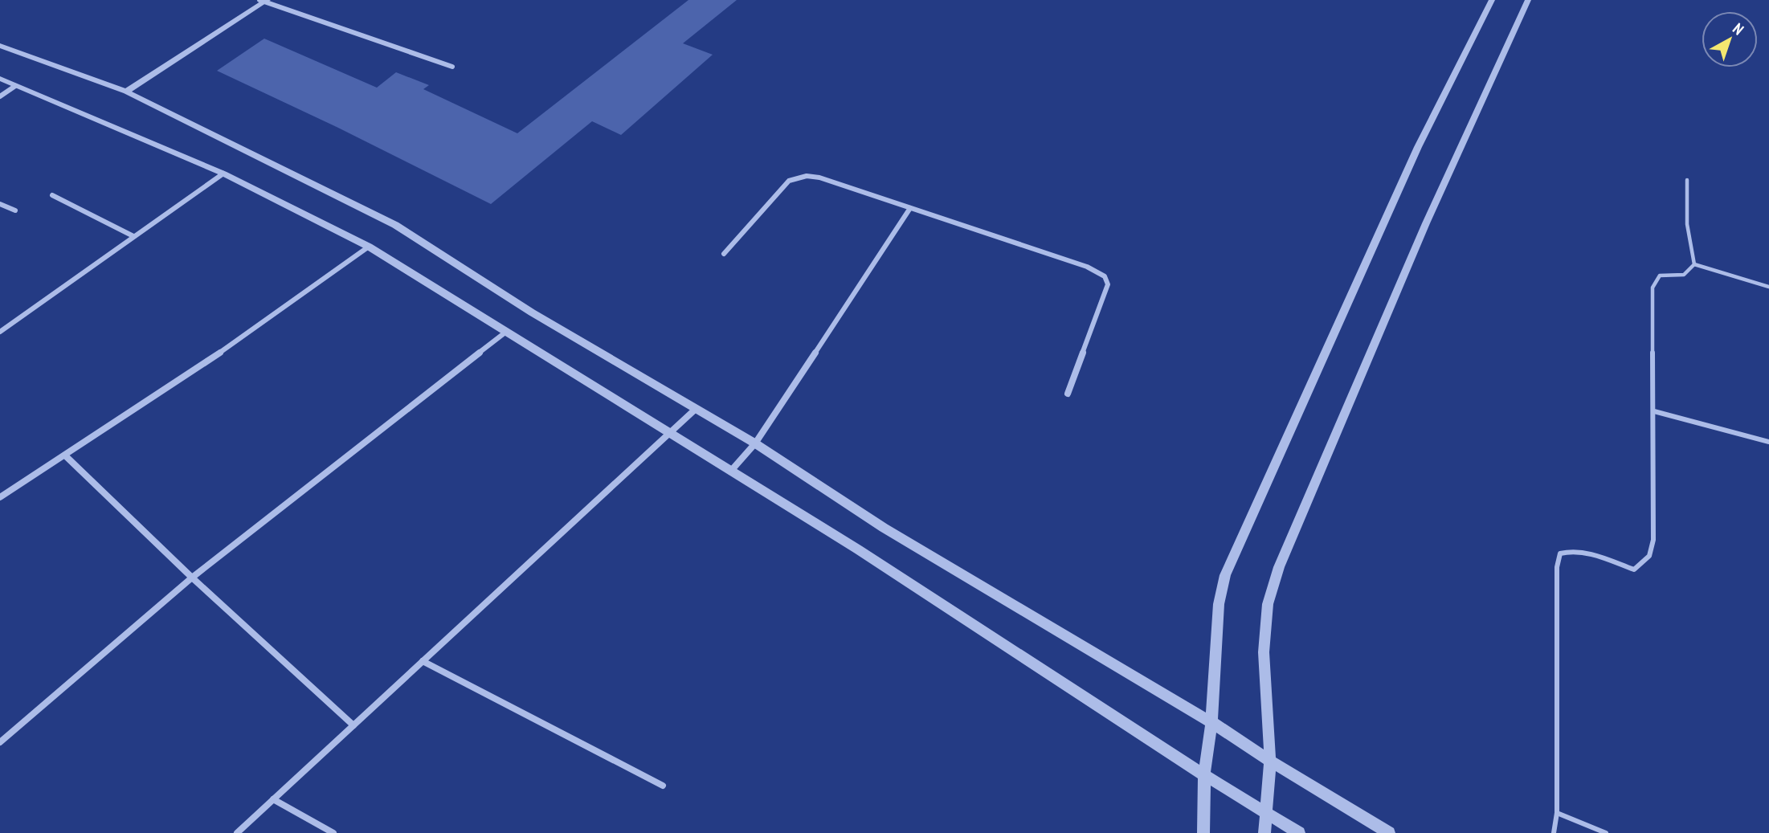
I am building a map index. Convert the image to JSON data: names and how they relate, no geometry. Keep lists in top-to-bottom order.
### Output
{
  "north": "top right"
}
